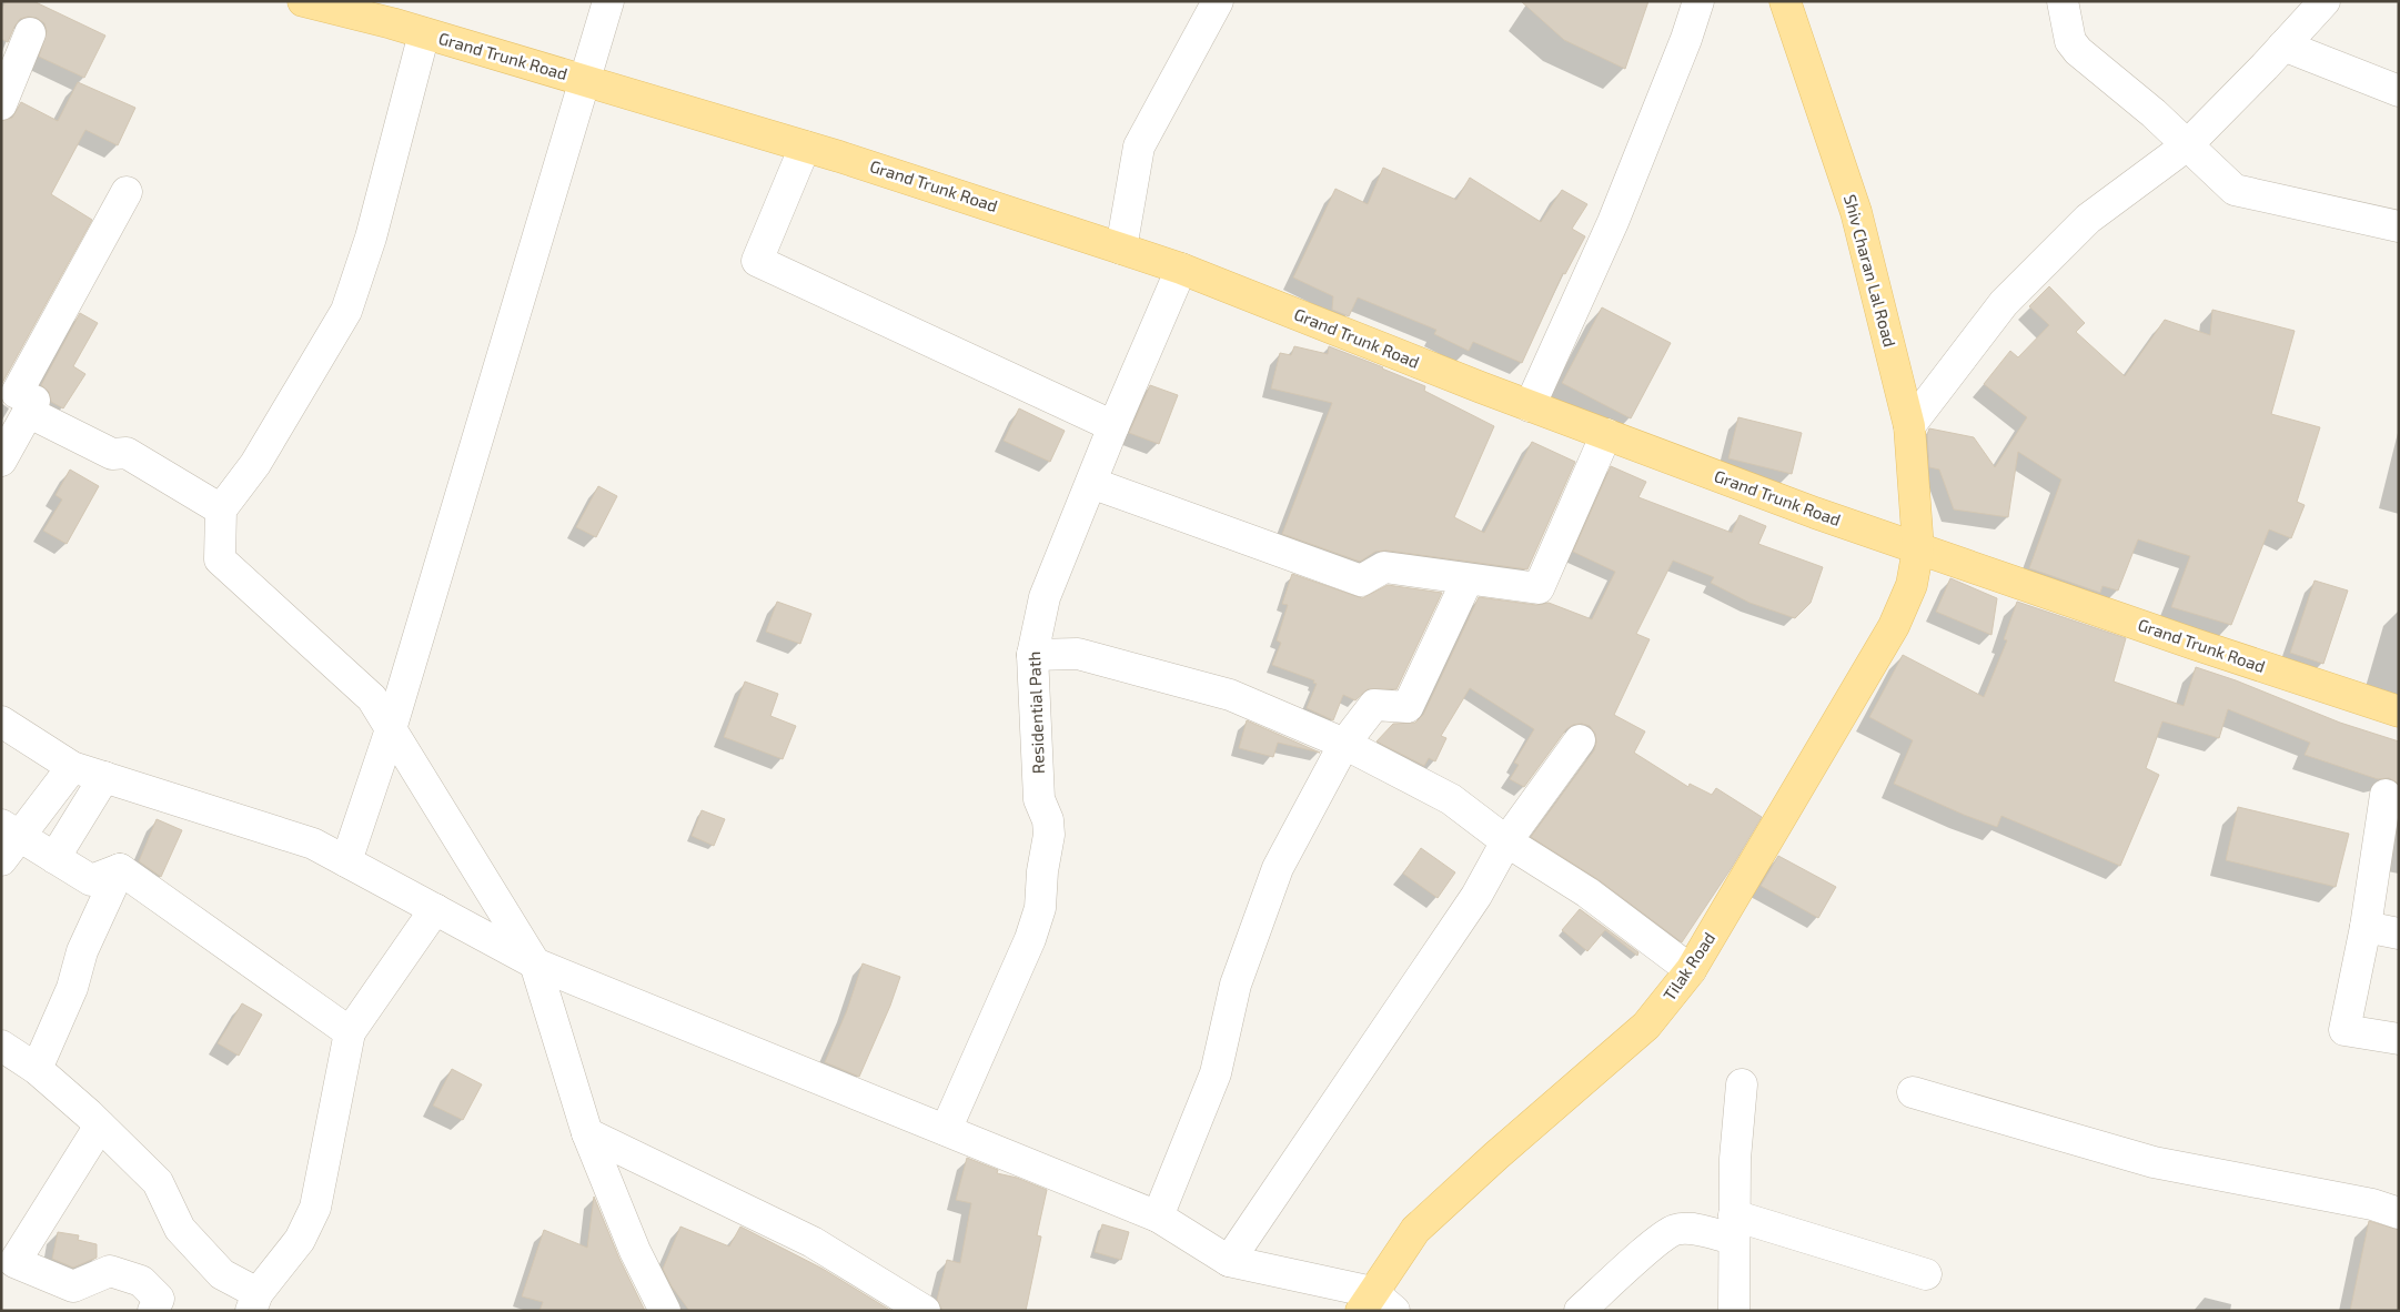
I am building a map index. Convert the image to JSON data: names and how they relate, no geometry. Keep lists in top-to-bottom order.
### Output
{
  "streets": {
    "main road": ["Grand Trunk Road", "Shiv Charan Lal Road", "Tilak Road"],
    "street": ["Residential Path"]
  },
  "crossings": [
    ["Grand Trunk Road", "Shiv Charan Lal Road"],
    ["Grand Trunk Road", "Residential Path"],
    ["Grand Trunk Road", "Tilak Road"],
    ["Shiv Charan Lal Road", "Tilak Road"]
  ]
}
